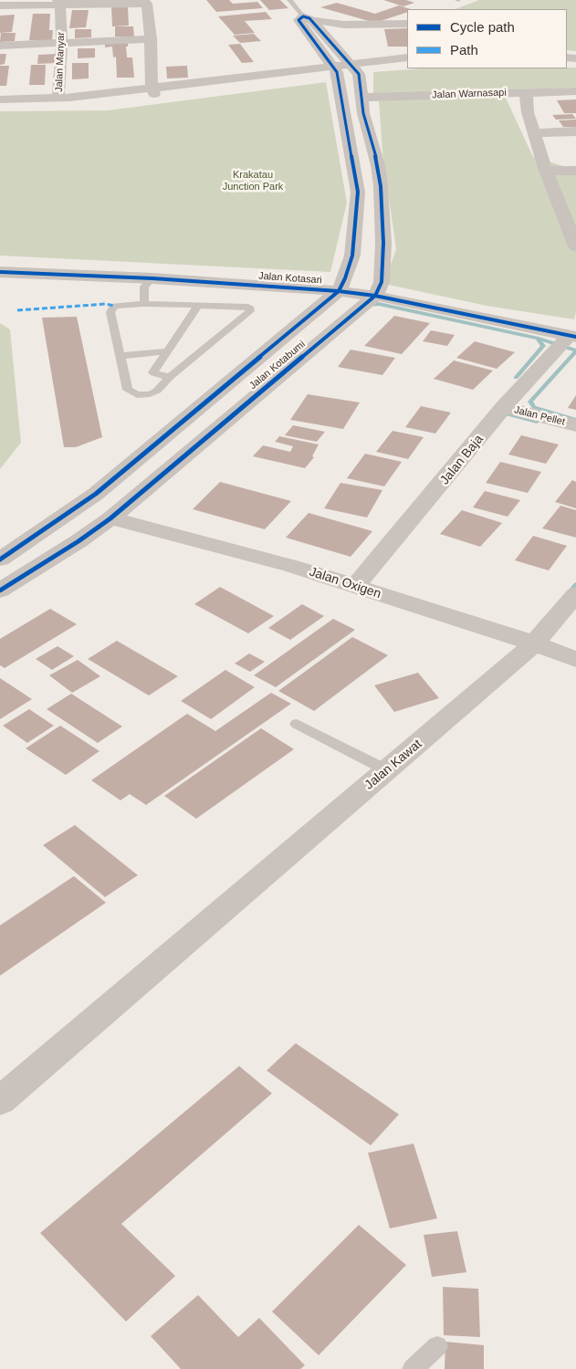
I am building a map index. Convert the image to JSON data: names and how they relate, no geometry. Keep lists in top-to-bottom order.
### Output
{
  "streets": {
    "street": [
      "Jalan Manyar",
      "Jalan Warnasapi",
      "Jalan Kotasari",
      "Jalan Kotabumi",
      "Jalan Pellet",
      "Jalan Baja",
      "Jalan Oxigen",
      "Jalan Kawat"
    ]
  },
  "crossings": [
    ["Jalan Kotasari", "Jalan Kotabumi"],
    ["Jalan Kotasari", "Jalan Baja"],
    ["Jalan Kotabumi", "Jalan Oxigen"],
    ["Jalan Pellet", "Jalan Baja"],
    ["Jalan Baja", "Jalan Oxigen"],
    ["Jalan Oxigen", "Jalan Kawat"]
  ],
  "parks": ["Krakatau Junction Park"],
  "legend": ["Cycle path", "Path"]
}
